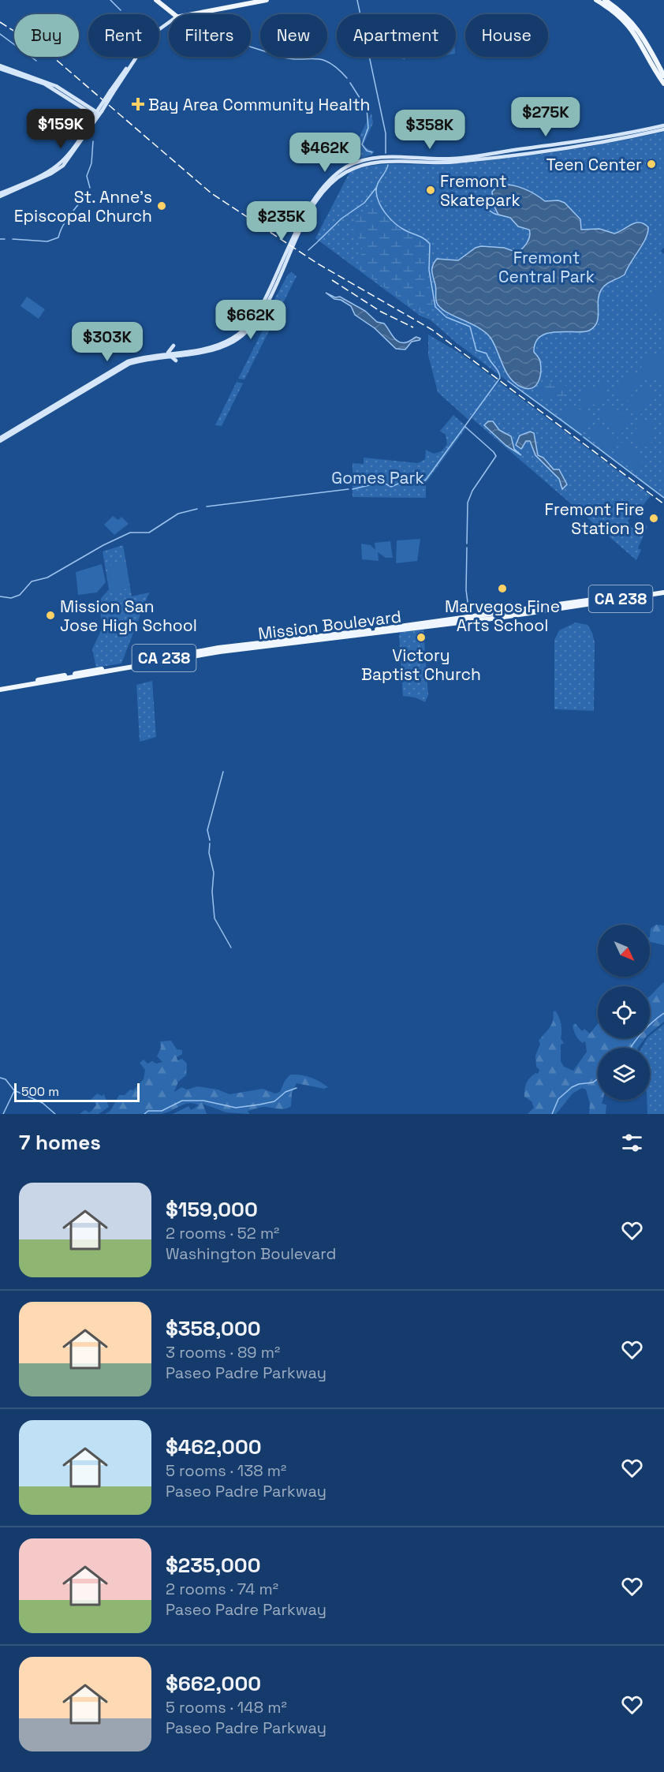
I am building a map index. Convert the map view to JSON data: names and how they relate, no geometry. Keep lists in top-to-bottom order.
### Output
{
  "streets": {
    "main road": ["CA 238", "Mission Boulevard"]
  },
  "parks": ["Fremont Central Park", "Gomes Park"],
  "places": {
    "health": ["Bay Area Community Health"],
    "other": [
      "Teen Center",
      "Fremont Skatepark",
      "St. Anne's Episcopal Church",
      "Fremont Fire Station 9",
      "Marvegos Fine Arts School",
      "Mission San Jose High School",
      "Victory Baptist Church"
    ]
  },
  "scale_bar": "500 m",
  "north": "bottom right",
  "page": {
    "chip": [
      "Buy",
      "Rent",
      "Filters",
      "New",
      "Apartment",
      "House"
    ],
    "price": [
      "$275K",
      "$159K",
      "$358K",
      "$462K",
      "$235K",
      "$662K",
      "$303K"
    ],
    "scale": "500 m",
    "heading": "7 homes",
    "list": [
      {
        "name": "$159,000",
        "note": "2 rooms · 52 m² · Washington Boulevard"
      },
      {
        "name": "$358,000",
        "note": "3 rooms · 89 m² · Paseo Padre Parkway"
      },
      {
        "name": "$462,000",
        "note": "5 rooms · 138 m² · Paseo Padre Parkway"
      },
      {
        "name": "$235,000",
        "note": "2 rooms · 74 m² · Paseo Padre Parkway"
      },
      {
        "name": "$662,000",
        "note": "5 rooms · 148 m² · Paseo Padre Parkway"
      }
    ]
  }
}
